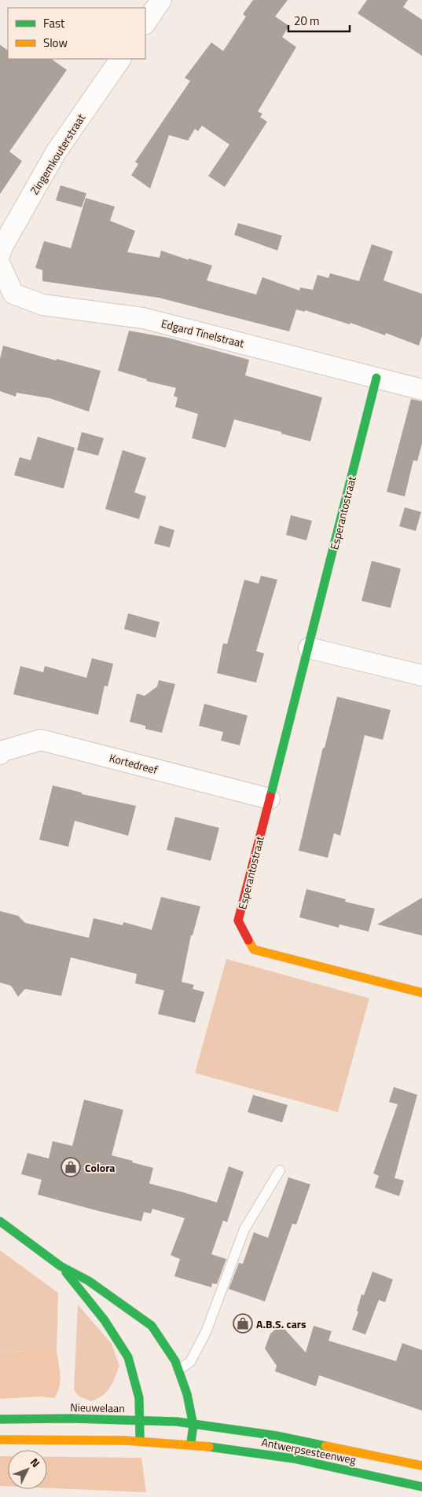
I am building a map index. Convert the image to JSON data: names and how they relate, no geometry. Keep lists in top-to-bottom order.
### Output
{
  "streets": {
    "main road": ["Esperantostraat", "Nieuwelaan", "Antwerpsesteenweg"],
    "street": ["Zingemkouterstraat", "Edgard Tinelstraat", "Kortedreef"]
  },
  "crossings": [
    ["Edgard Tinelstraat", "Esperantostraat"],
    ["Esperantostraat", "Kortedreef"],
    ["Nieuwelaan", "Antwerpsesteenweg"]
  ],
  "places": {
    "shop": ["Colora", "A.B.S. cars"]
  },
  "legend": ["Fast", "Slow"],
  "scale_bar": "20 m",
  "north": "top right"
}
